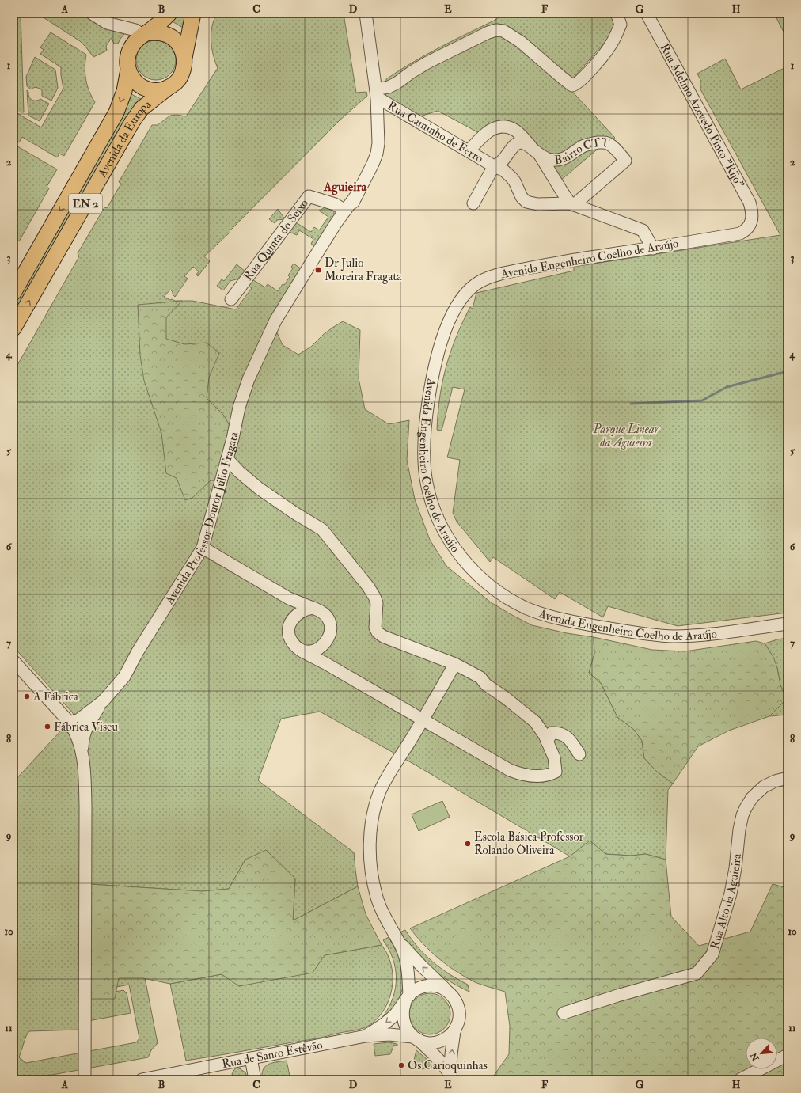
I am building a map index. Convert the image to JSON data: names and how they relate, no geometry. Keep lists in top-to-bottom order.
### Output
{
  "streets": {
    "main road": ["Avenida da Europa", "EN 2"],
    "street": [
      "Rua Adelino Azevedo Pinto \"Rijo\"",
      "Rua Caminho de Ferro",
      "Bairro CTT",
      "Rua Quinta do Seixo",
      "Avenida Engenheiro Coelho de Araújo",
      "Avenida Professor Doutor Júlio Fragata",
      "Rua Alto da Aguieira",
      "Rua de Santo Estêvão"
    ]
  },
  "crossings": [
    ["Rua Adelino Azevedo Pinto \"Rijo\"", "Avenida Engenheiro Coelho de Araújo"],
    ["Rua Caminho de Ferro", "Bairro CTT"],
    ["Rua Caminho de Ferro", "Avenida Professor Doutor Júlio Fragata"],
    ["Avenida da Europa", "EN 2"],
    ["Rua Quinta do Seixo", "Avenida Professor Doutor Júlio Fragata"]
  ],
  "districts": ["Aguieira"],
  "parks": ["Parque Linear da Aguieira"],
  "places": {
    "transit": ["Dr Julio Moreira Fragata"],
    "other": [
      "A Fábrica",
      "Fábrica Viseu",
      "Escola Básica Professor Rolando Oliveira",
      "Os Carioquinhas"
    ]
  },
  "north": "bottom left",
  "grid": {
    "columns": [
      "A",
      "B",
      "C",
      "D",
      "E",
      "F",
      "G",
      "H"
    ],
    "rows": [
      "1",
      "2",
      "3",
      "4",
      "5",
      "6",
      "7",
      "8",
      "9",
      "10",
      "11"
    ]
  }
}
